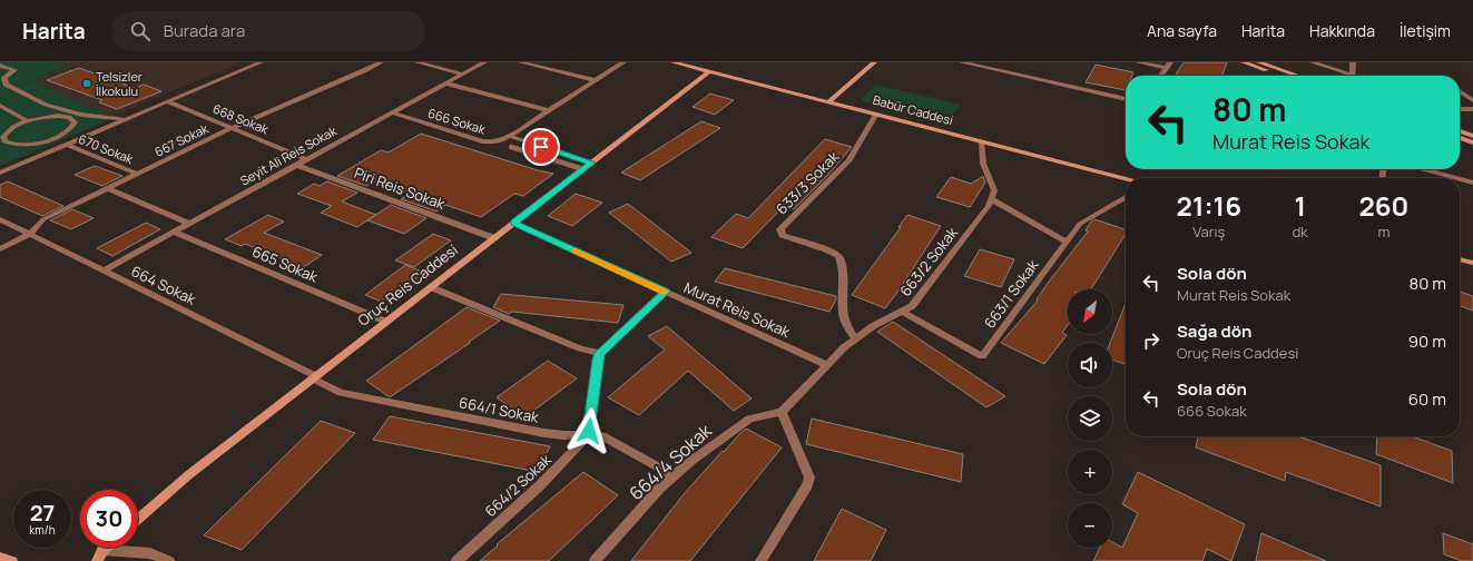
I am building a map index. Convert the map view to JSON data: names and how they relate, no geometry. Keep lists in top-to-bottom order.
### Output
{
  "streets": {
    "street": [
      "Babür Caddesi",
      "668 Sokak",
      "666 Sokak",
      "667 Sokak",
      "670 Sokak",
      "Seyit Ali Reis Sokak",
      "633/3 Sokak",
      "Piri Reis Sokak",
      "663/2 Sokak",
      "665 Sokak",
      "664 Sokak",
      "Oruç Reis Caddesi",
      "663/1 Sokak",
      "Murat Reis Sokak",
      "664/1 Sokak",
      "664/4 Sokak",
      "664/2 Sokak"
    ]
  },
  "crossings": [
    ["Babür Caddesi", "633/3 Sokak"],
    ["Babür Caddesi", "Oruç Reis Caddesi"],
    ["668 Sokak", "667 Sokak"],
    ["668 Sokak", "Seyit Ali Reis Sokak"],
    ["666 Sokak", "Seyit Ali Reis Sokak"],
    ["667 Sokak", "670 Sokak"],
    ["667 Sokak", "664 Sokak"],
    ["Seyit Ali Reis Sokak", "Piri Reis Sokak"],
    ["Seyit Ali Reis Sokak", "665 Sokak"],
    ["Seyit Ali Reis Sokak", "664 Sokak"],
    ["633/3 Sokak", "663/2 Sokak"],
    ["Piri Reis Sokak", "Oruç Reis Caddesi"],
    ["663/2 Sokak", "663/1 Sokak"],
    ["663/2 Sokak", "Murat Reis Sokak"],
    ["663/2 Sokak", "664/4 Sokak"],
    ["665 Sokak", "Oruç Reis Caddesi"],
    ["664 Sokak", "Oruç Reis Caddesi"],
    ["664 Sokak", "664/1 Sokak"],
    ["Oruç Reis Caddesi", "Murat Reis Sokak"],
    ["Oruç Reis Caddesi", "664/1 Sokak"],
    ["664/1 Sokak", "664/4 Sokak"],
    ["664/1 Sokak", "664/2 Sokak"]
  ],
  "places": ["Telsizler İlkokulu"],
  "north": "bottom left",
  "page": {
    "header": "Harita",
    "search": "Burada ara",
    "nav": [
      "Ana sayfa",
      "Harita",
      "Hakkında",
      "İletişim"
    ],
    "turn": ["80 m", "Murat Reis Sokak"],
    "eta": [
      "21:16",
      "Varış",
      "1",
      "dk",
      "260",
      "m"
    ],
    "list": [
      {
        "name": "Sola dön",
        "note": "Murat Reis Sokak",
        "value": "80 m"
      },
      {
        "name": "Sağa dön",
        "note": "Oruç Reis Caddesi",
        "value": "90 m"
      },
      {
        "name": "Sola dön",
        "note": "666 Sokak",
        "value": "60 m"
      }
    ],
    "map_buttons": ["+", "−"],
    "speed": "27 km/h",
    "limit": "30"
  }
}
